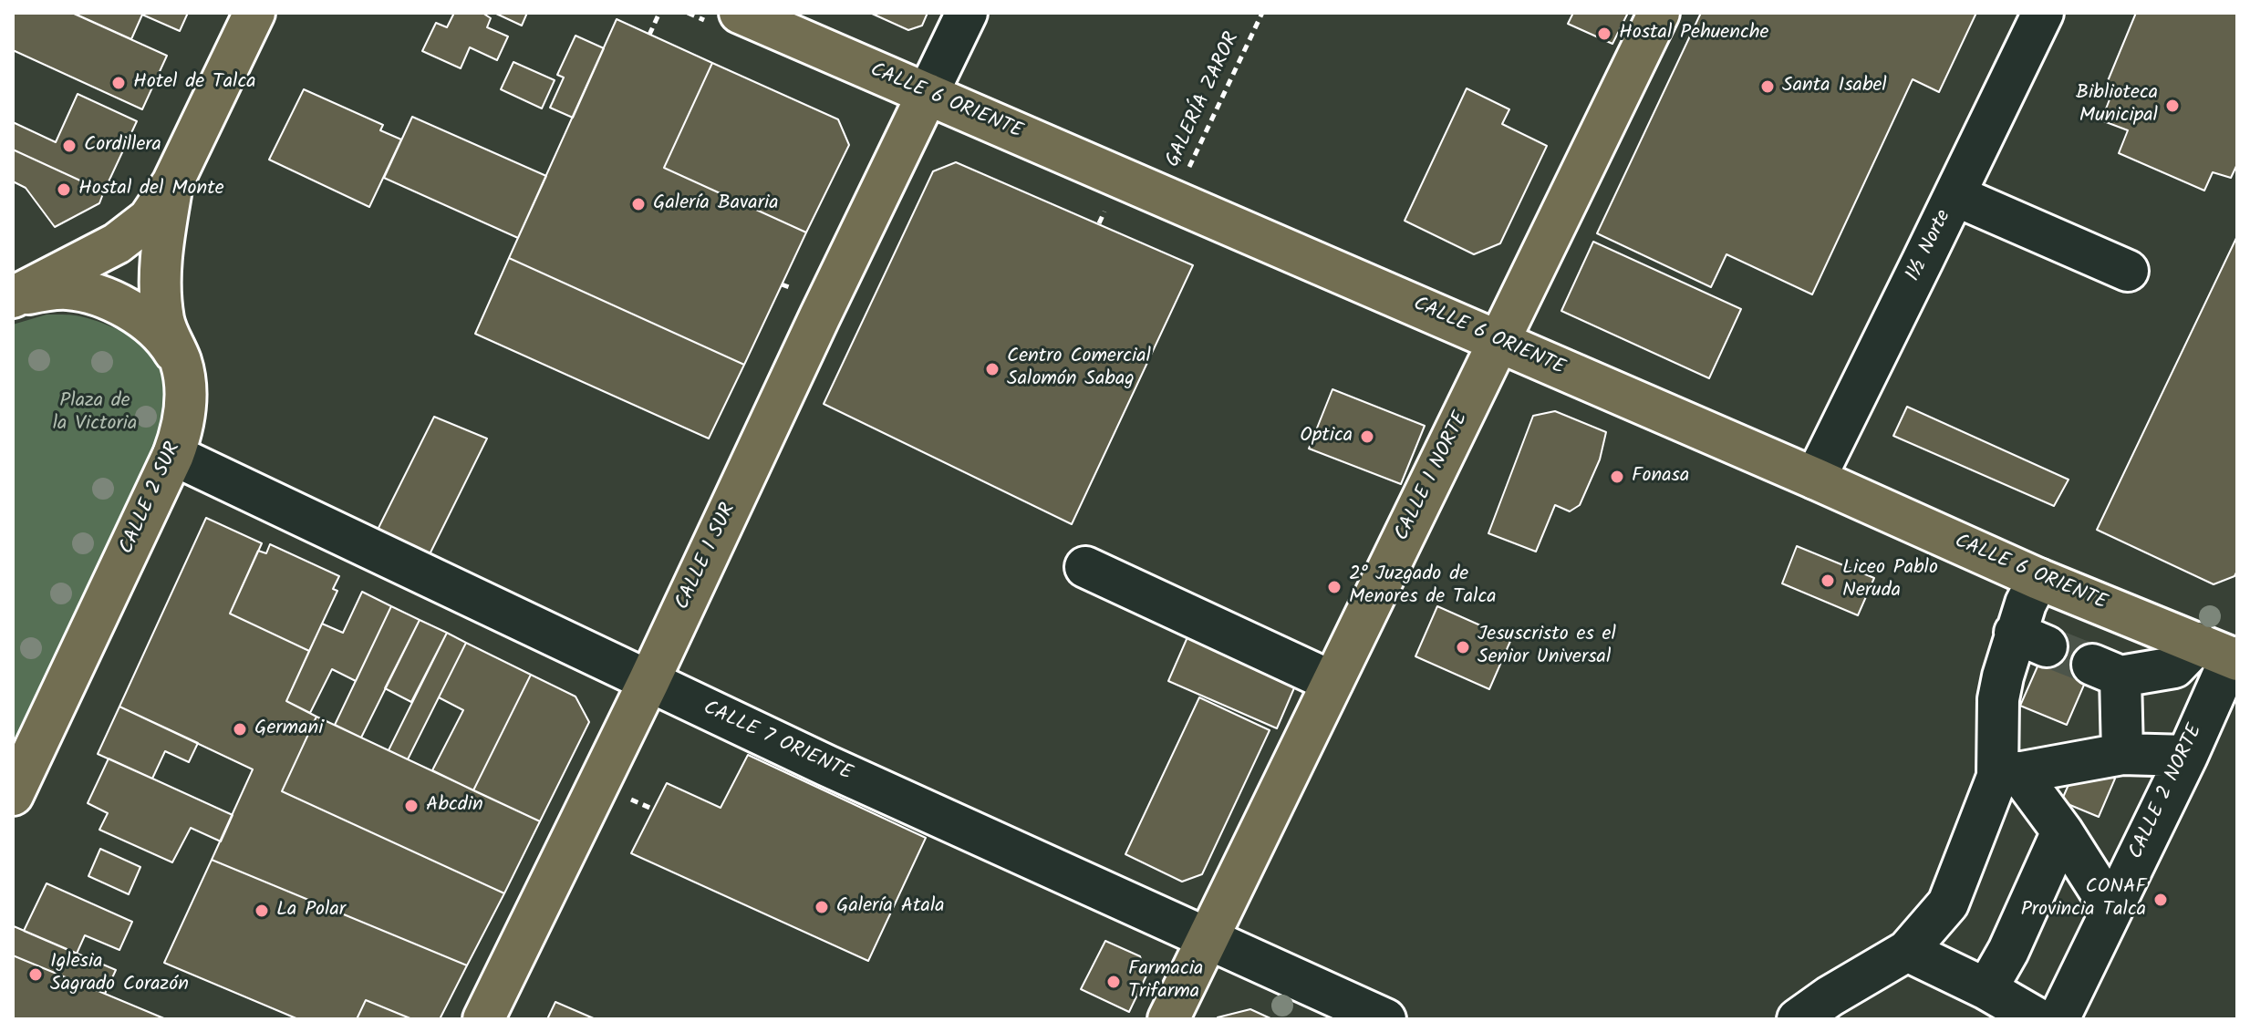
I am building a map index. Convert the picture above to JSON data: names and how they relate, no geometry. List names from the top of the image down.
{
  "streets": {
    "main road": [
      "CALLE 6 ORIENTE",
      "CALLE 1 NORTE",
      "CALLE 2 SUR",
      "CALLE 1 SUR"
    ],
    "street": ["1½ Norte", "CALLE 7 ORIENTE", "CALLE 2 NORTE"],
    "path": ["GALERÍA ZAROR"]
  },
  "crossings": [
    ["GALERÍA ZAROR", "CALLE 6 ORIENTE"],
    ["CALLE 6 ORIENTE", "1½ Norte"],
    ["CALLE 6 ORIENTE", "CALLE 1 NORTE"],
    ["CALLE 6 ORIENTE", "CALLE 1 SUR"],
    ["CALLE 6 ORIENTE", "CALLE 2 NORTE"],
    ["CALLE 1 NORTE", "CALLE 7 ORIENTE"],
    ["CALLE 2 SUR", "CALLE 7 ORIENTE"],
    ["CALLE 1 SUR", "CALLE 7 ORIENTE"]
  ],
  "parks": ["Plaza de la Victoria"],
  "places": [
    "Hostal Pehuenche",
    "Hotel de Talca",
    "Santa Isabel",
    "Biblioteca Municipal",
    "Cordillera",
    "Hostal del Monte",
    "Galería Bavaria",
    "Centro Comercial Salomón Sabag",
    "Optica",
    "Fonasa",
    "Liceo Pablo Neruda",
    "2° Juzgado de Menores de Talca",
    "Jesuscristo es el Senior Universal",
    "Germani",
    "Abcdin",
    "CONAF Provincia Talca",
    "Galería Atala",
    "La Polar",
    "Iglesia Sagrado Corazón",
    "Farmacia Trifarma"
  ]
}
